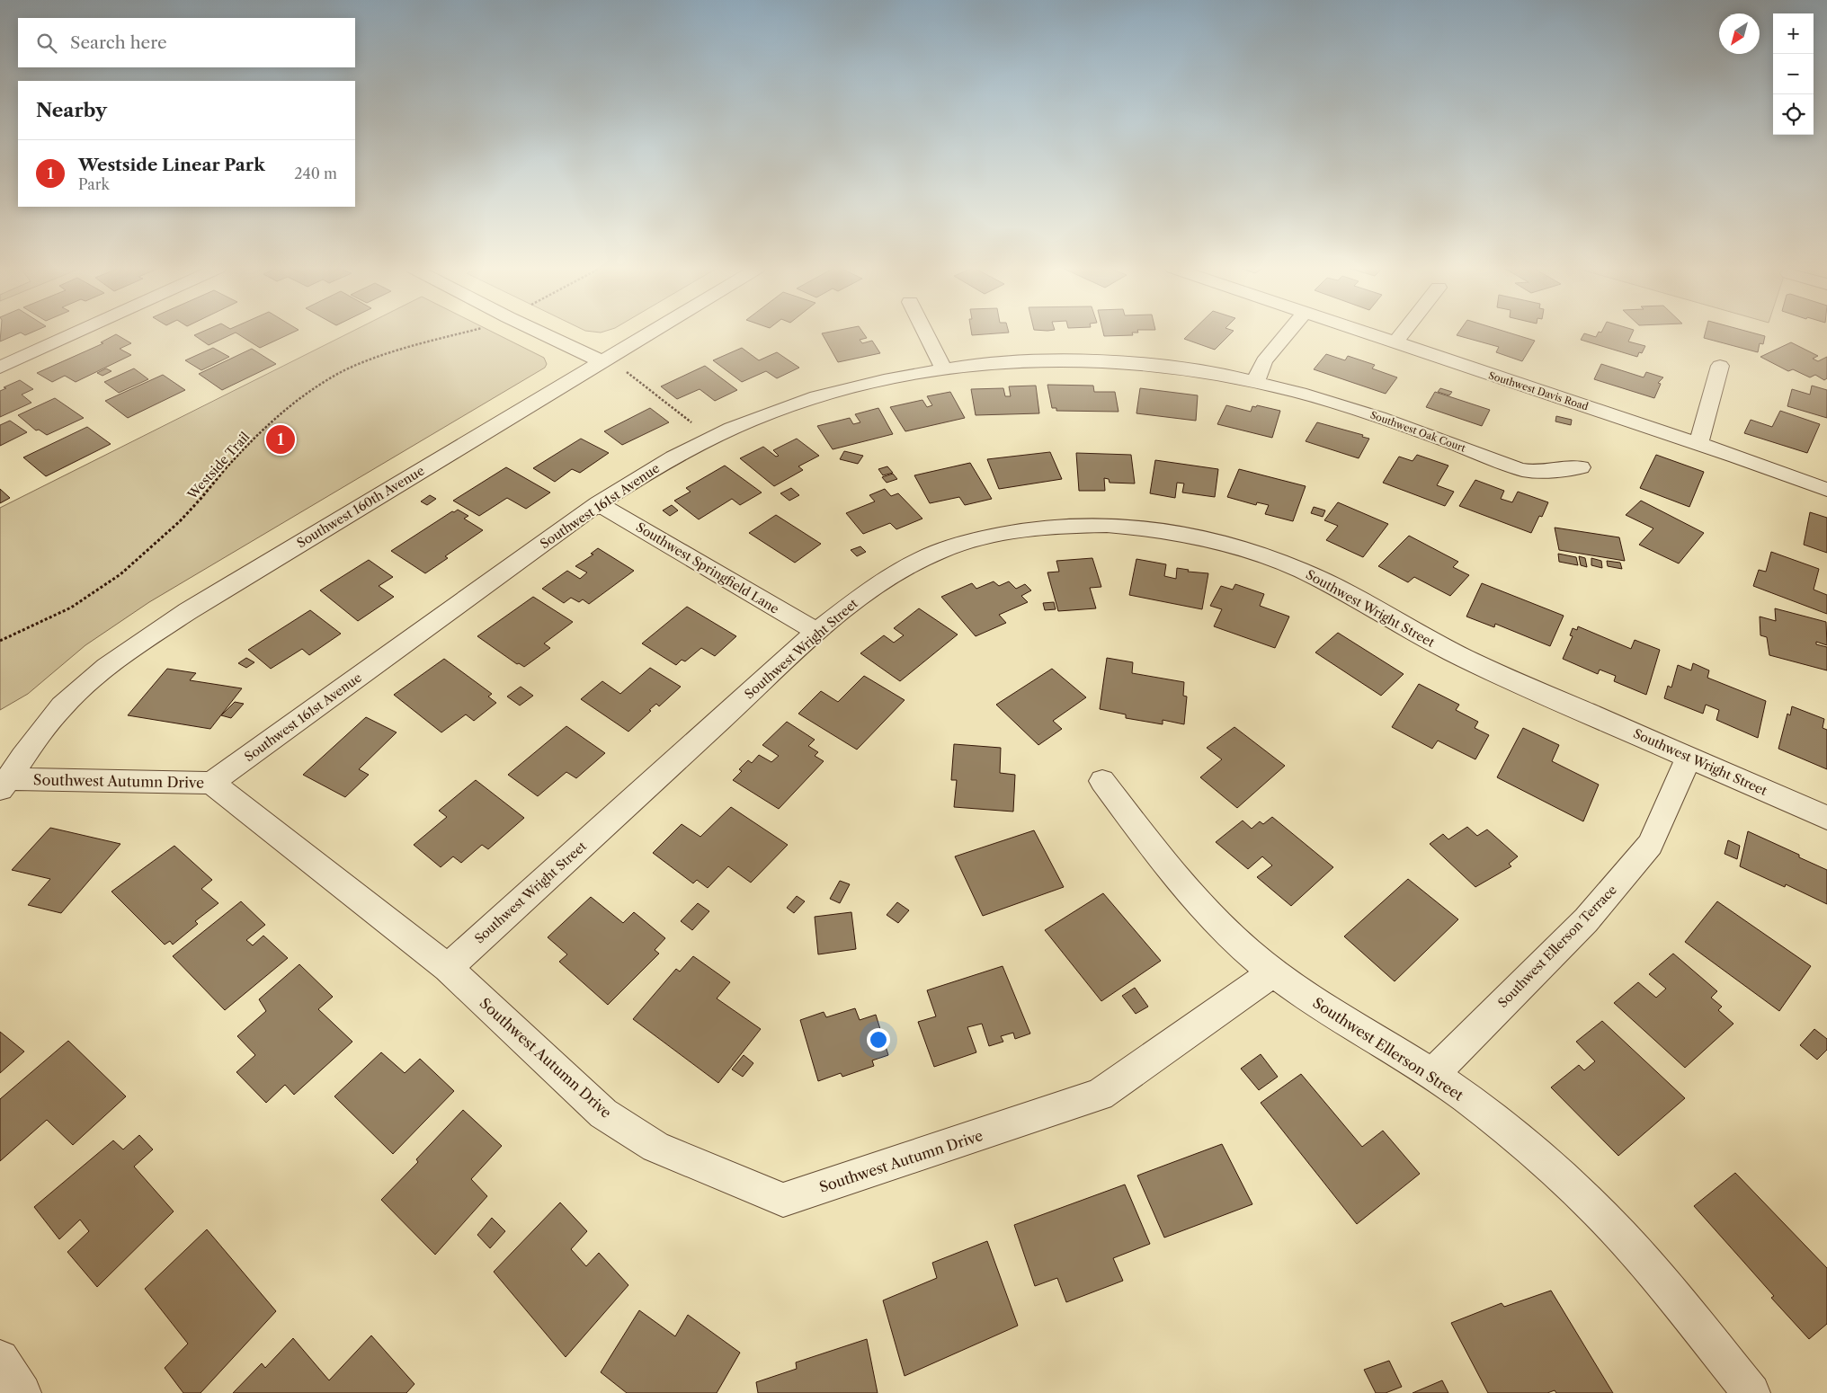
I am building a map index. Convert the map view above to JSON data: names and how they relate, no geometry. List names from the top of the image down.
{
  "streets": {
    "street": [
      "Southwest Davis Road",
      "Southwest Oak Court",
      "Southwest 161st Avenue",
      "Southwest 160th Avenue",
      "Southwest Springfield Lane",
      "Southwest Wright Street",
      "Southwest Autumn Drive",
      "Southwest Ellerson Terrace",
      "Southwest Ellerson Street"
    ],
    "path": ["Westside Trail"]
  },
  "crossings": [
    ["Southwest Oak Court", "Southwest 161st Avenue"],
    ["Southwest 161st Avenue", "Southwest Springfield Lane"],
    ["Southwest 161st Avenue", "Southwest Autumn Drive"],
    ["Southwest 160th Avenue", "Southwest Autumn Drive"],
    ["Southwest Springfield Lane", "Southwest Wright Street"],
    ["Southwest Wright Street", "Southwest Autumn Drive"],
    ["Southwest Wright Street", "Southwest Ellerson Terrace"],
    ["Southwest Autumn Drive", "Southwest Ellerson Street"],
    ["Southwest Ellerson Terrace", "Southwest Ellerson Street"]
  ],
  "north": "bottom left",
  "page": {
    "map_buttons": ["+", "−"],
    "search": "Search here",
    "heading": "Nearby",
    "list": [
      {
        "mark": "1",
        "name": "Westside Linear Park",
        "note": "Park",
        "value": "240 m"
      }
    ],
    "pins": "1"
  }
}
